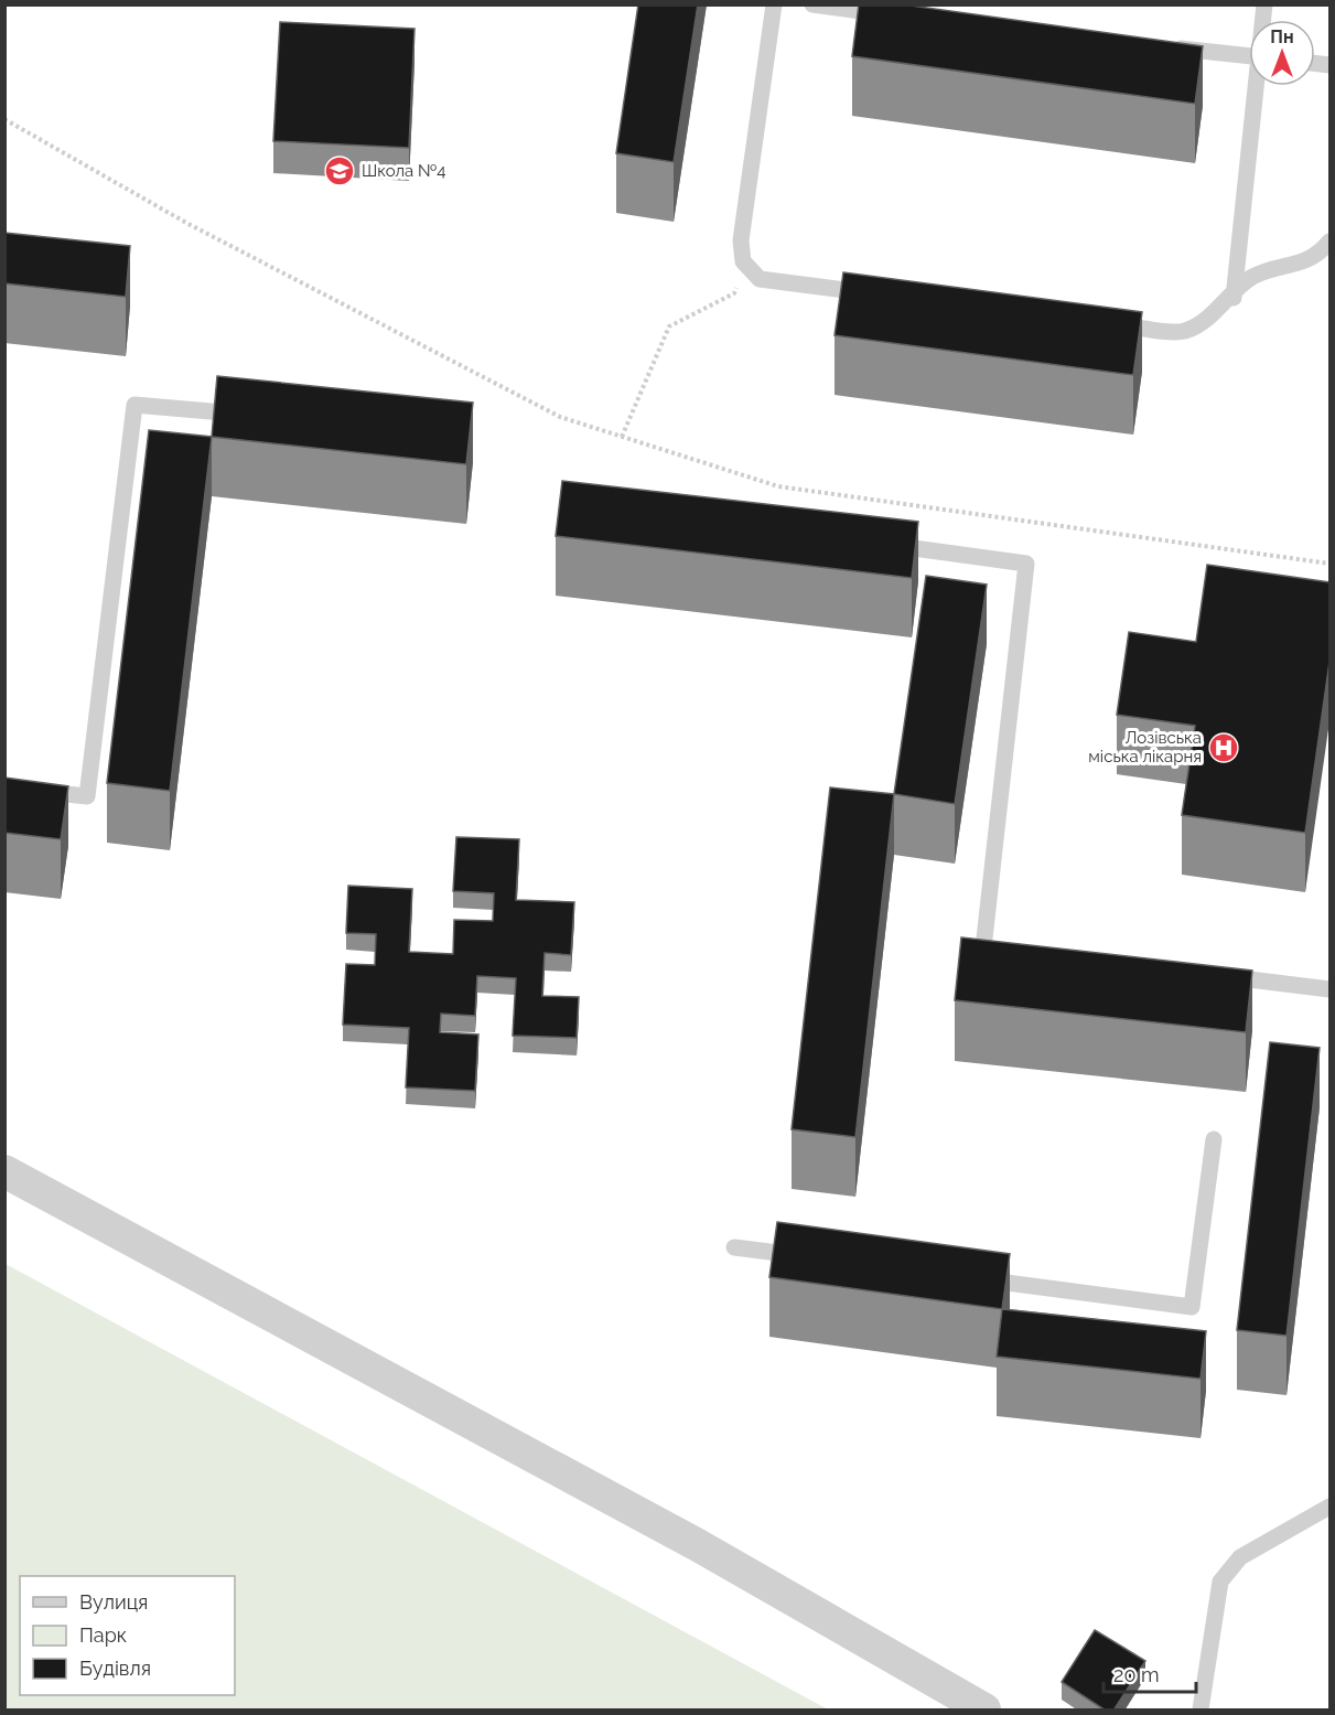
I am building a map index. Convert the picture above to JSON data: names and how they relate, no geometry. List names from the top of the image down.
{
  "places": {
    "school or university": ["Школа №4"],
    "hospital": ["Лозівська міська лікарня"]
  },
  "legend": ["Вулиця", "Парк", "Будівля"],
  "scale_bar": "20 m",
  "north": "top"
}
